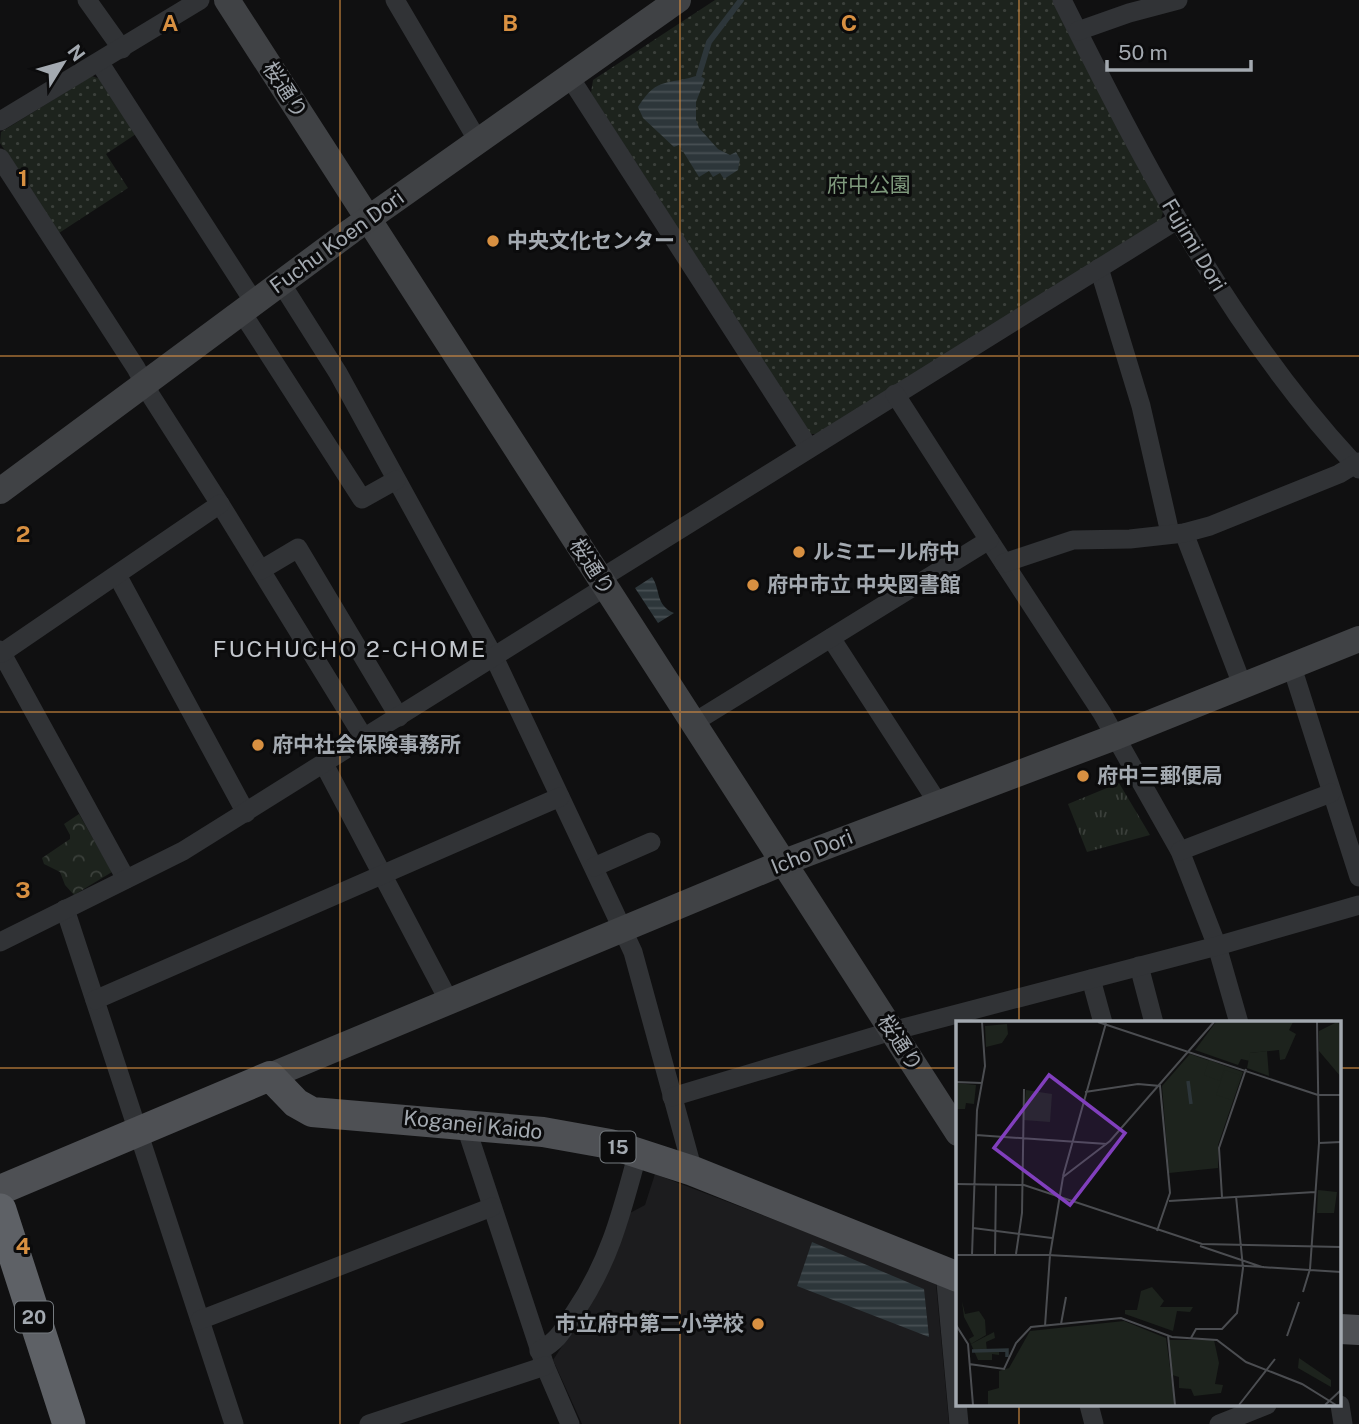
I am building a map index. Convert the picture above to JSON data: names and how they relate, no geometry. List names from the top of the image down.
{
  "streets": {
    "highway": ["20"],
    "main road": ["Koganei Kaido", "15"],
    "street": [
      "桜通り",
      "Fuchu Koen Dori",
      "Fujimi Dori",
      "Icho Dori"
    ]
  },
  "crossings": [
    ["桜通り", "Fuchu Koen Dori"],
    ["桜通り", "Icho Dori"],
    ["Icho Dori", "Koganei Kaido"]
  ],
  "districts": ["FUCHUCHO 2-CHOME"],
  "parks": ["府中公園"],
  "places": [
    "中央文化センター",
    "ルミエール府中",
    "府中市立 中央図書館",
    "府中社会保険事務所",
    "府中三郵便局",
    "市立府中第二小学校"
  ],
  "scale_bar": "50 m",
  "north": "top right",
  "grid": {
    "columns": ["A", "B", "C"],
    "rows": [
      "1",
      "2",
      "3",
      "4"
    ]
  }
}
